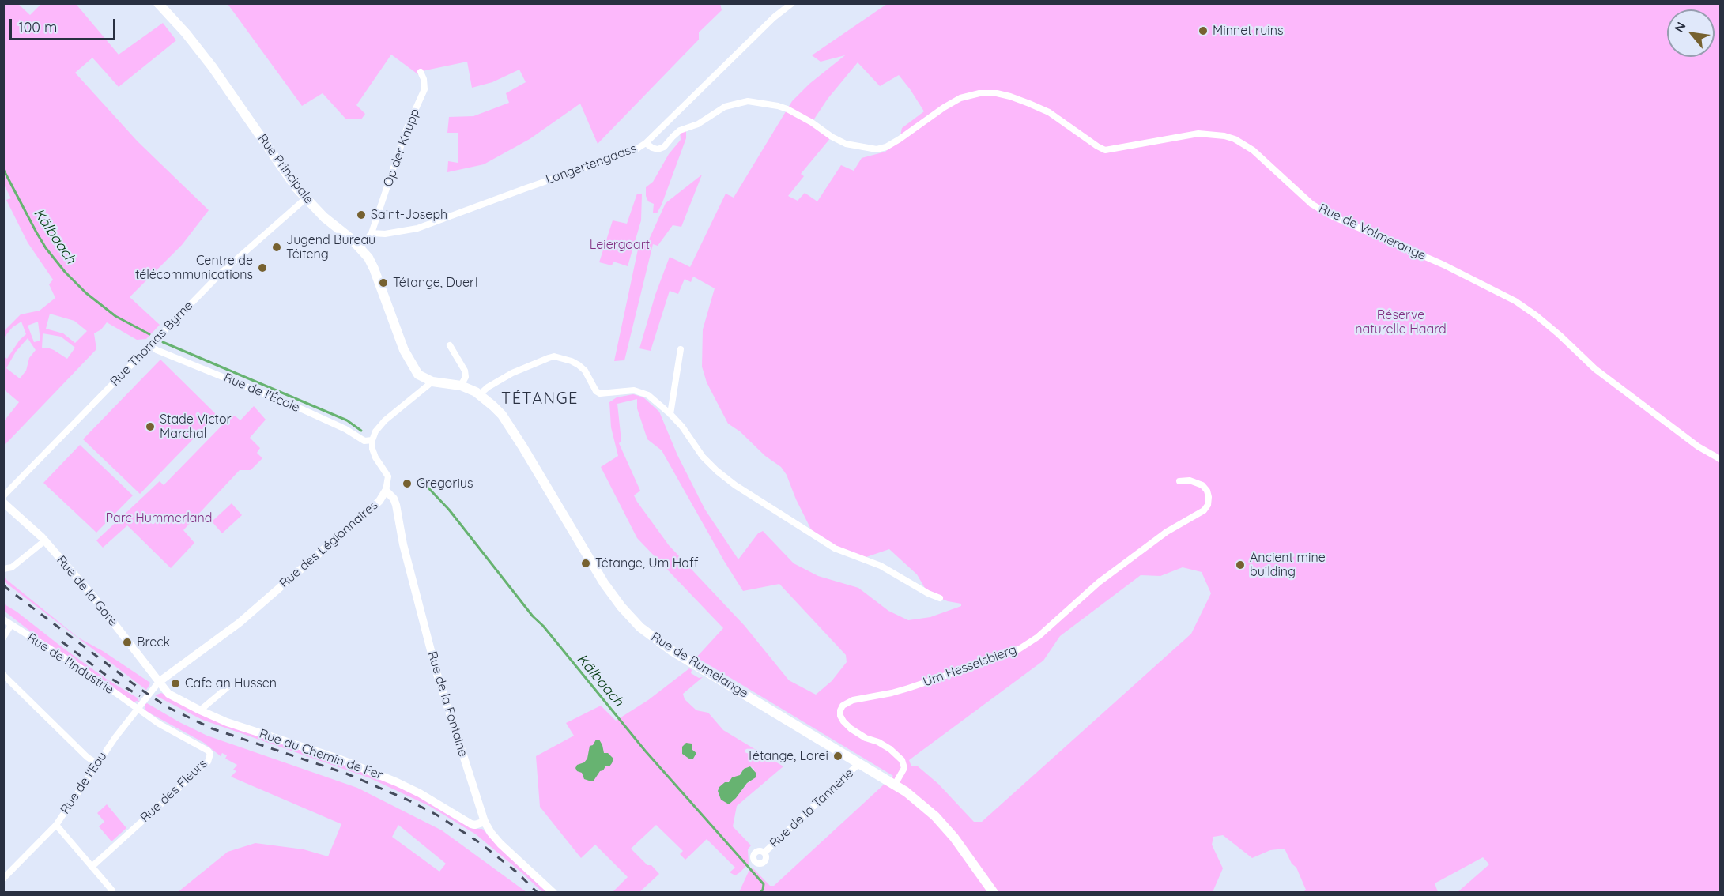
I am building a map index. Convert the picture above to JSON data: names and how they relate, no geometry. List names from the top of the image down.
{
  "streets": {
    "main road": [
      "Rue Principale",
      "Rue des Légionnaires",
      "Rue de la Gare",
      "Rue de Rumelange",
      "Rue de la Fontaine",
      "Rue du Chemin de Fer"
    ],
    "street": [
      "Op der Knupp",
      "Langertengaass",
      "Rue de Volmerange",
      "Rue Thomas Byrne",
      "Rue de l'École",
      "Rue de l'Industrie",
      "Um Hesselsbierg",
      "Rue de l'Eau",
      "Rue des Fleurs",
      "Rue de la Tannerie"
    ]
  },
  "crossings": [
    ["Op der Knupp", "Langertengaass"],
    ["Op der Knupp", "Rue Principale"],
    ["Langertengaass", "Rue de Volmerange"],
    ["Rue Principale", "Rue Thomas Byrne"],
    ["Rue Principale", "Rue de Rumelange"],
    ["Rue Thomas Byrne", "Rue de l'École"],
    ["Rue de l'École", "Rue des Légionnaires"],
    ["Rue des Légionnaires", "Rue de la Gare"],
    ["Rue des Légionnaires", "Rue de la Fontaine"],
    ["Rue des Légionnaires", "Rue du Chemin de Fer"],
    ["Rue des Légionnaires", "Rue de l'Eau"],
    ["Rue de la Gare", "Rue du Chemin de Fer"],
    ["Rue de la Gare", "Rue de l'Eau"],
    ["Rue de l'Industrie", "Rue de l'Eau"],
    ["Rue de l'Industrie", "Rue des Fleurs"],
    ["Rue de Rumelange", "Um Hesselsbierg"],
    ["Rue de Rumelange", "Rue de la Tannerie"],
    ["Rue de la Fontaine", "Rue du Chemin de Fer"],
    ["Rue du Chemin de Fer", "Rue de l'Eau"],
    ["Rue de l'Eau", "Rue des Fleurs"]
  ],
  "districts": ["TÉTANGE"],
  "water": ["Kälbaach"],
  "parks": ["Leiergoart", "Réserve naturelle Haard", "Parc Hummerland"],
  "places": [
    "Minnet ruins",
    "Saint-Joseph",
    "Jugend Bureau Téiteng",
    "Centre de télécommunications",
    "Tétange, Duerf",
    "Stade Victor Marchal",
    "Gregorius",
    "Tétange, Um Haff",
    "Ancient mine building",
    "Breck",
    "Cafe an Hussen",
    "Tétange, Lorei"
  ],
  "scale_bar": "100 m",
  "north": "top left"
}
